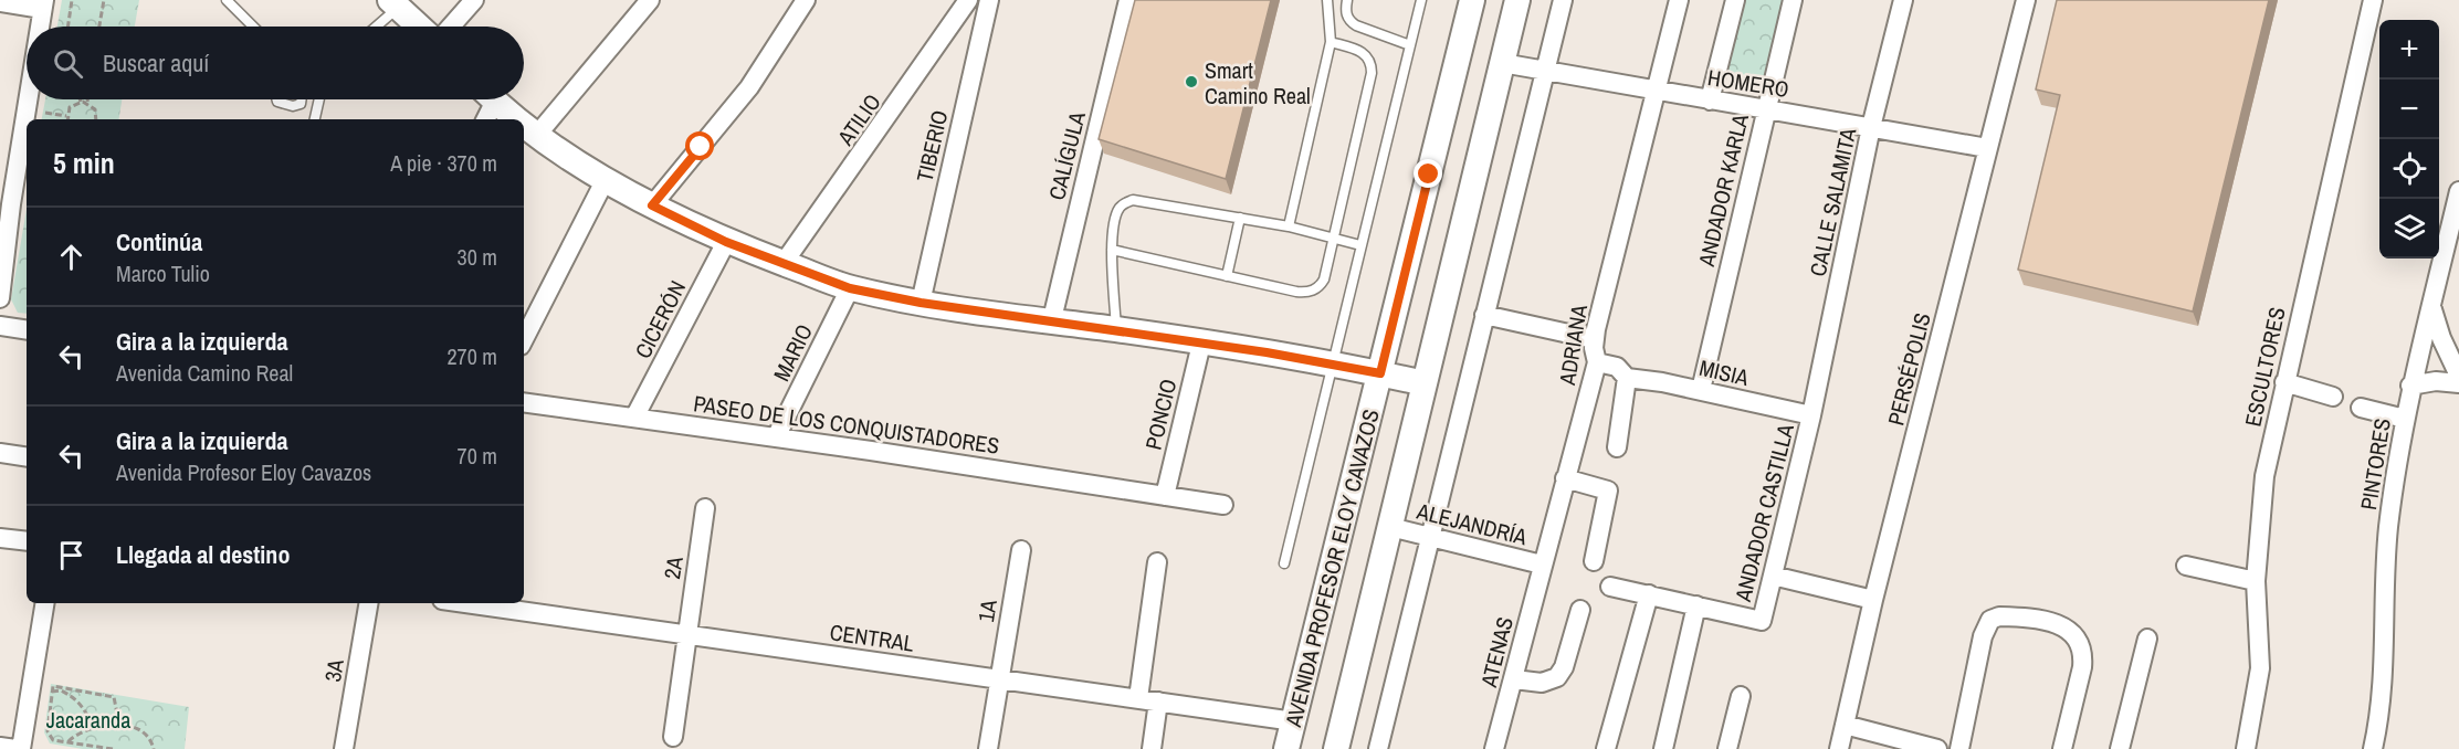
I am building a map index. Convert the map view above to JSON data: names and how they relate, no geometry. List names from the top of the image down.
{
  "streets": {
    "main road": ["AVENIDA PROFESOR ELOY CAVAZOS"],
    "street": [
      "HOMERO",
      "ATILIO",
      "TIBERIO",
      "CALÍGULA",
      "ANDADOR KARLA",
      "CALLE SALAMITA",
      "CICERÓN",
      "ADRIANA",
      "MARIO",
      "ESCULTORES",
      "PERSÉPOLIS",
      "MISIA",
      "PONCIO",
      "PASEO DE LOS CONQUISTADORES",
      "PINTORES",
      "ANDADOR CASTILLA",
      "ALEJANDRÍA",
      "2A",
      "1A",
      "CENTRAL",
      "ATENAS",
      "3A"
    ]
  },
  "crossings": [
    ["HOMERO", "ANDADOR KARLA"],
    ["HOMERO", "CALLE SALAMITA"],
    ["HOMERO", "ADRIANA"],
    ["HOMERO", "PERSÉPOLIS"],
    ["ANDADOR KARLA", "MISIA"],
    ["CALLE SALAMITA", "MISIA"],
    ["CALLE SALAMITA", "ANDADOR CASTILLA"],
    ["CICERÓN", "PASEO DE LOS CONQUISTADORES"],
    ["ADRIANA", "ALEJANDRÍA"],
    ["ADRIANA", "ATENAS"],
    ["MARIO", "PASEO DE LOS CONQUISTADORES"],
    ["MISIA", "ANDADOR CASTILLA"],
    ["PONCIO", "PASEO DE LOS CONQUISTADORES"],
    ["ALEJANDRÍA", "ATENAS"],
    ["2A", "CENTRAL"],
    ["AVENIDA PROFESOR ELOY CAVAZOS", "CENTRAL"],
    ["1A", "CENTRAL"]
  ],
  "parks": ["Jacaranda"],
  "places": ["Smart Camino Real"],
  "page": {
    "map_buttons": ["+", "−"],
    "search": "Buscar aquí",
    "heading": ["5 min", "A pie · 370 m"],
    "list": [
      ["Continúa", "Marco Tulio", "30 m"],
      ["Gira a la izquierda", "Avenida Camino Real", "270 m"],
      ["Gira a la izquierda", "Avenida Profesor Eloy Cavazos", "70 m"],
      "Llegada al destino"
    ]
  }
}
